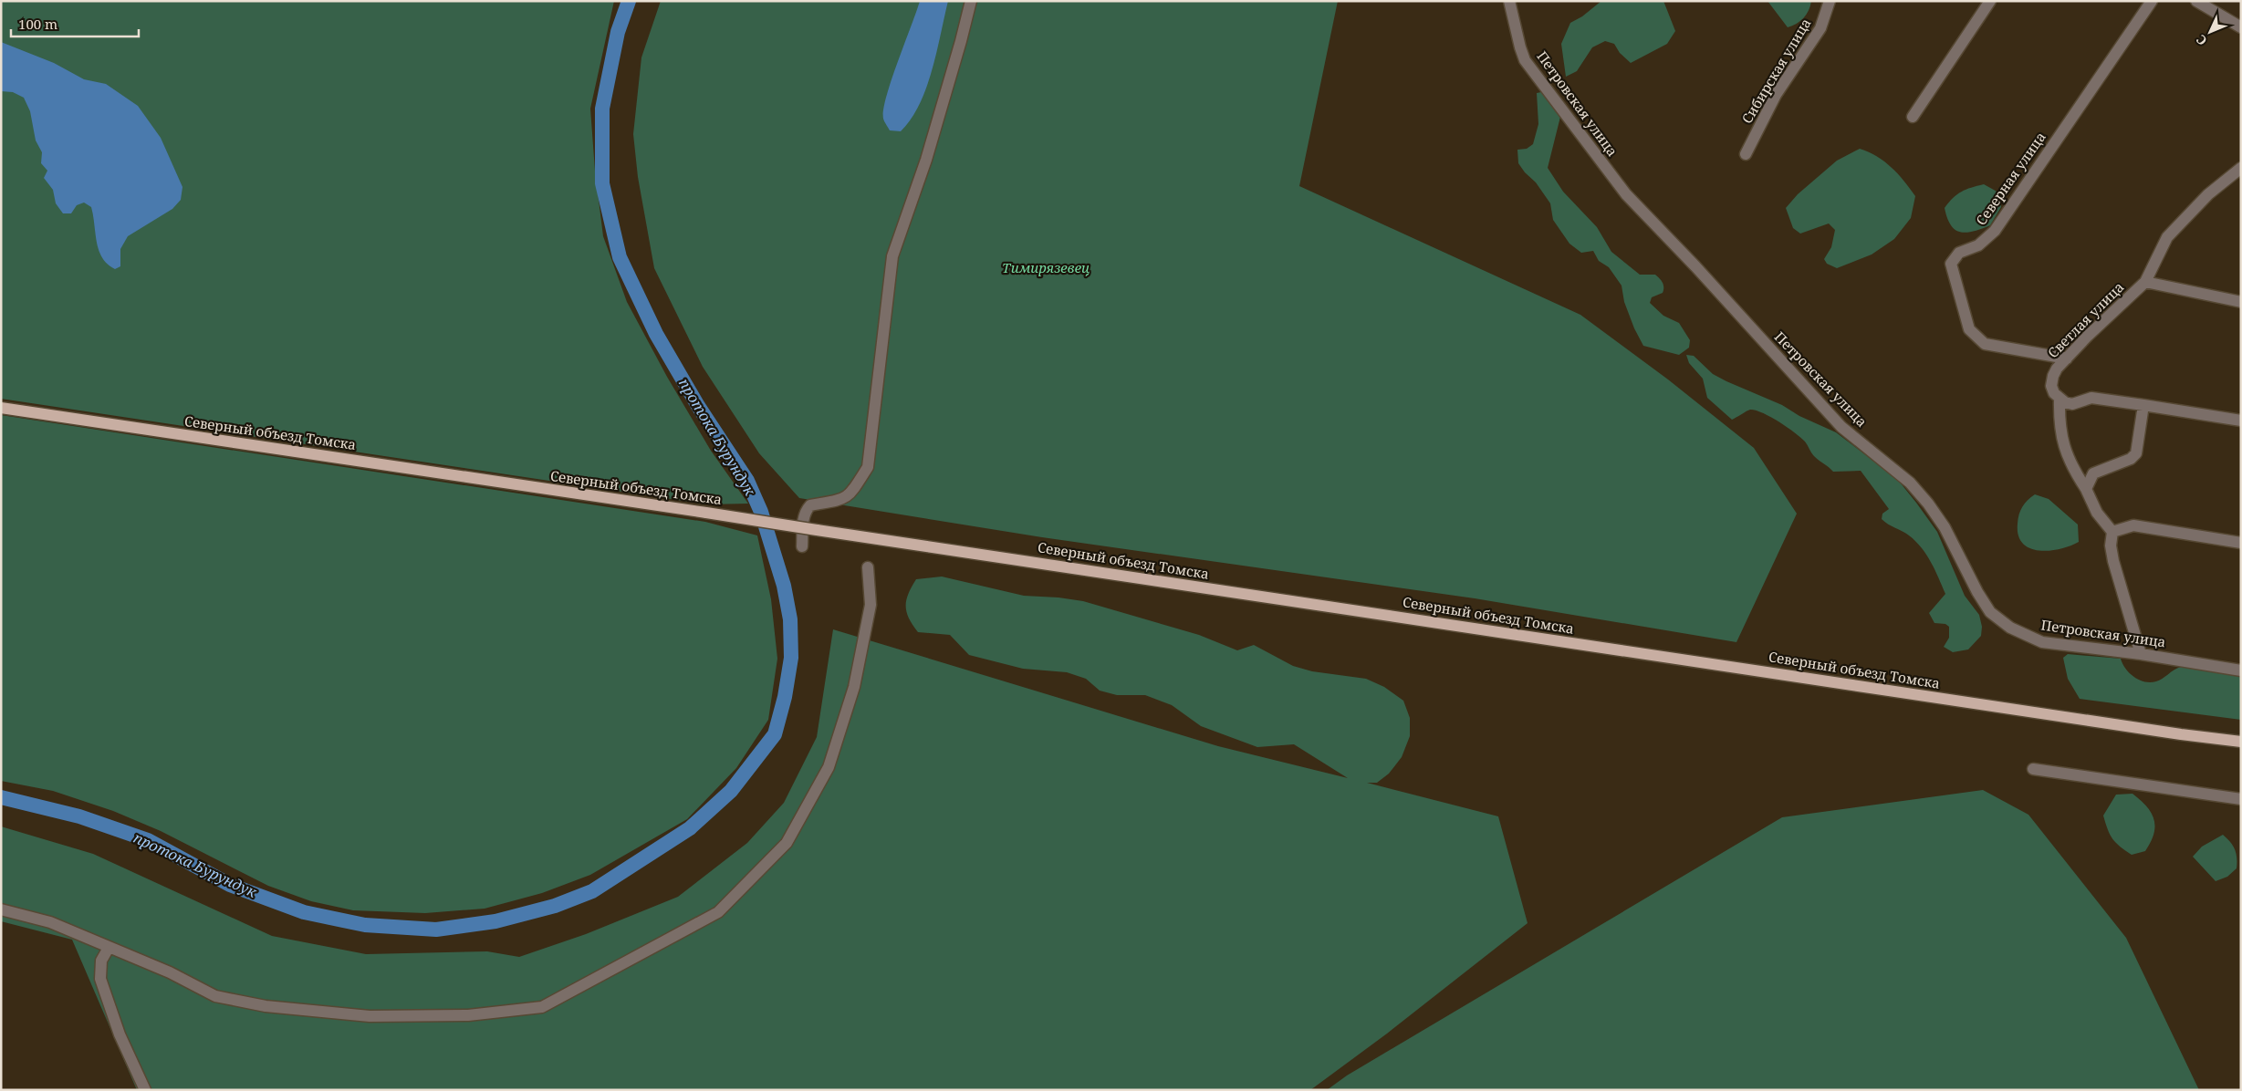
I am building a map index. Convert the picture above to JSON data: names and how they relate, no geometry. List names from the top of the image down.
{
  "streets": {
    "main road": ["Северный объезд Томска"],
    "street": [
      "Сибирская улица",
      "Петровская улица",
      "Северная улица",
      "Светлая улица"
    ]
  },
  "crossings": [
    ["Северная улица", "Светлая улица"]
  ],
  "water": ["протока Бурундук"],
  "parks": ["Тимирязевец"],
  "scale_bar": "100 m",
  "north": "bottom left"
}
